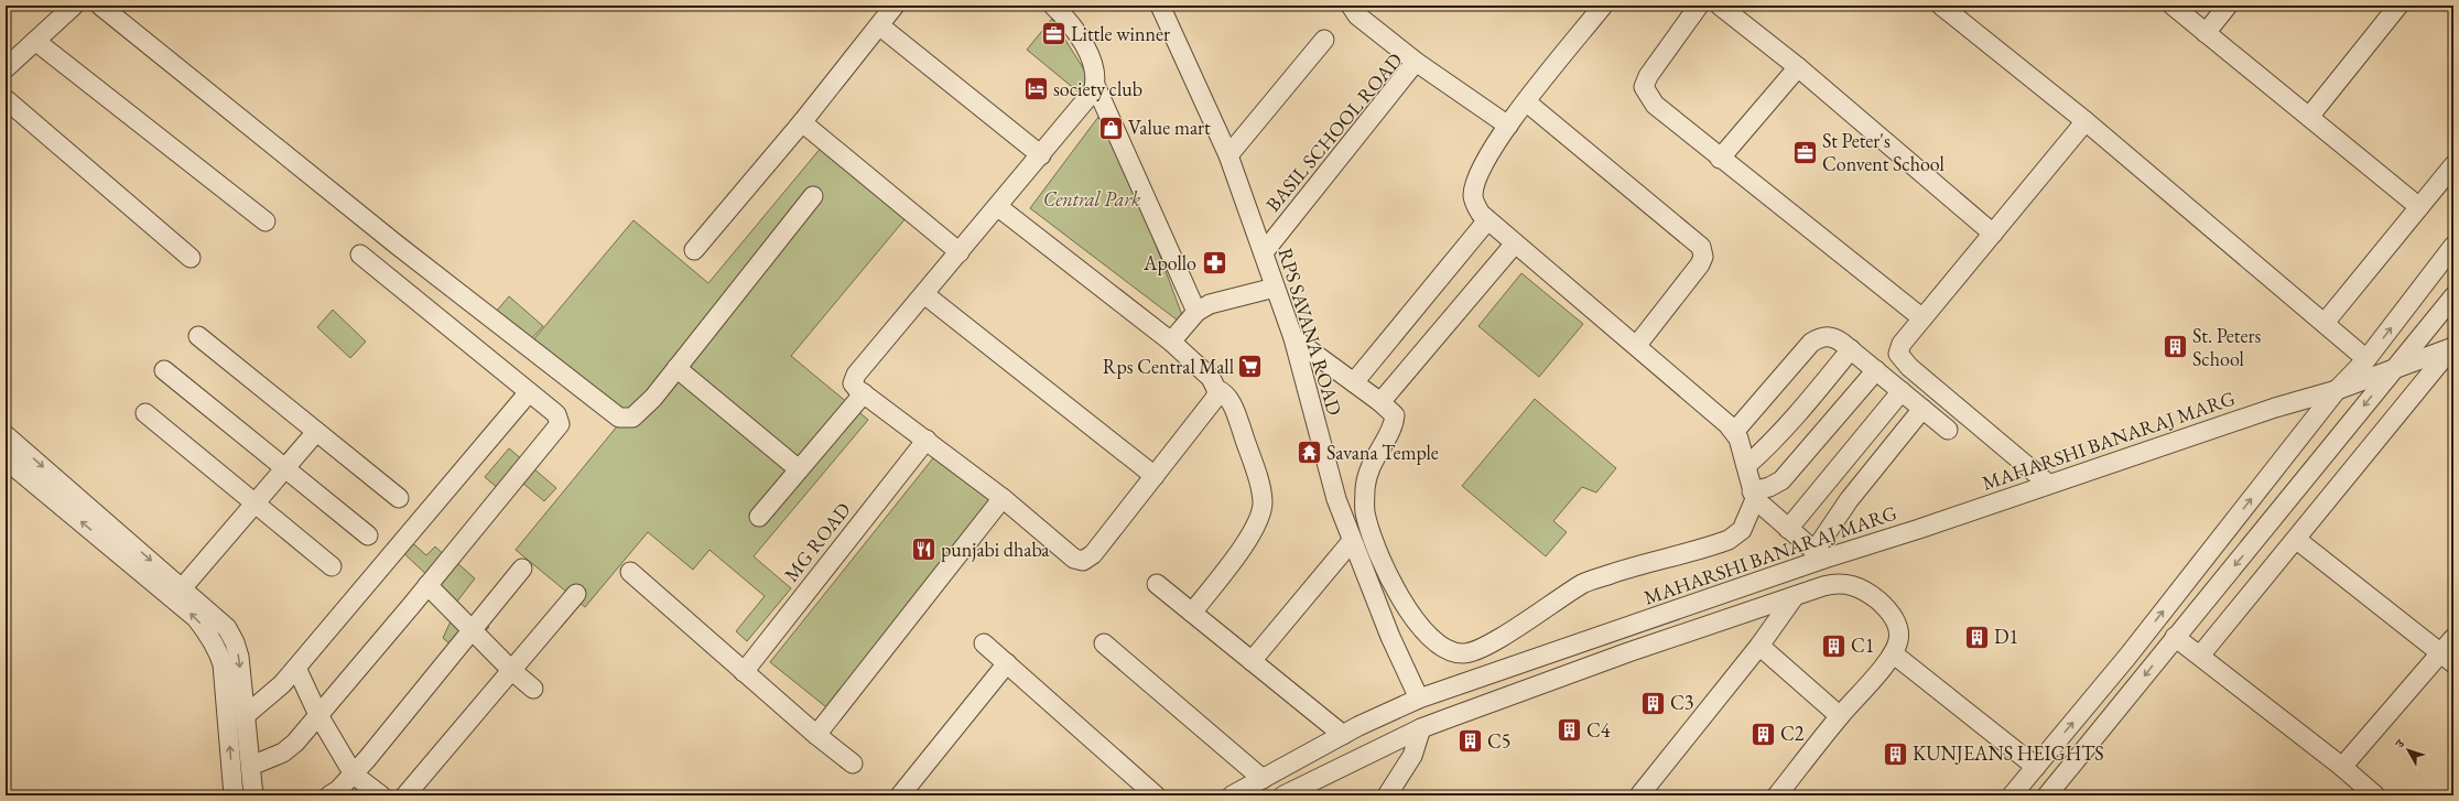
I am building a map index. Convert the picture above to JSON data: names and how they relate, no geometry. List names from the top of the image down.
{
  "streets": {
    "street": [
      "BASIL SCHOOL ROAD",
      "RPS SAVANA ROAD",
      "MAHARSHI BANARAJ MARG",
      "MG ROAD"
    ]
  },
  "crossings": [
    ["BASIL SCHOOL ROAD", "RPS SAVANA ROAD"],
    ["RPS SAVANA ROAD", "MAHARSHI BANARAJ MARG"]
  ],
  "parks": ["Central Park"],
  "places": {
    "office": ["Little winner", "St Peter's Convent School"],
    "hotel": ["society club"],
    "shop": ["Value mart"],
    "pharmacy": ["Apollo"],
    "building": [
      "St. Peters School",
      "D1",
      "C1",
      "C3",
      "C4",
      "C2",
      "C5",
      "KUNJEANS HEIGHTS"
    ],
    "supermarket": ["Rps Central Mall"],
    "temple": ["Savana Temple"],
    "restaurant": ["punjabi dhaba"]
  },
  "north": "top left"
}
